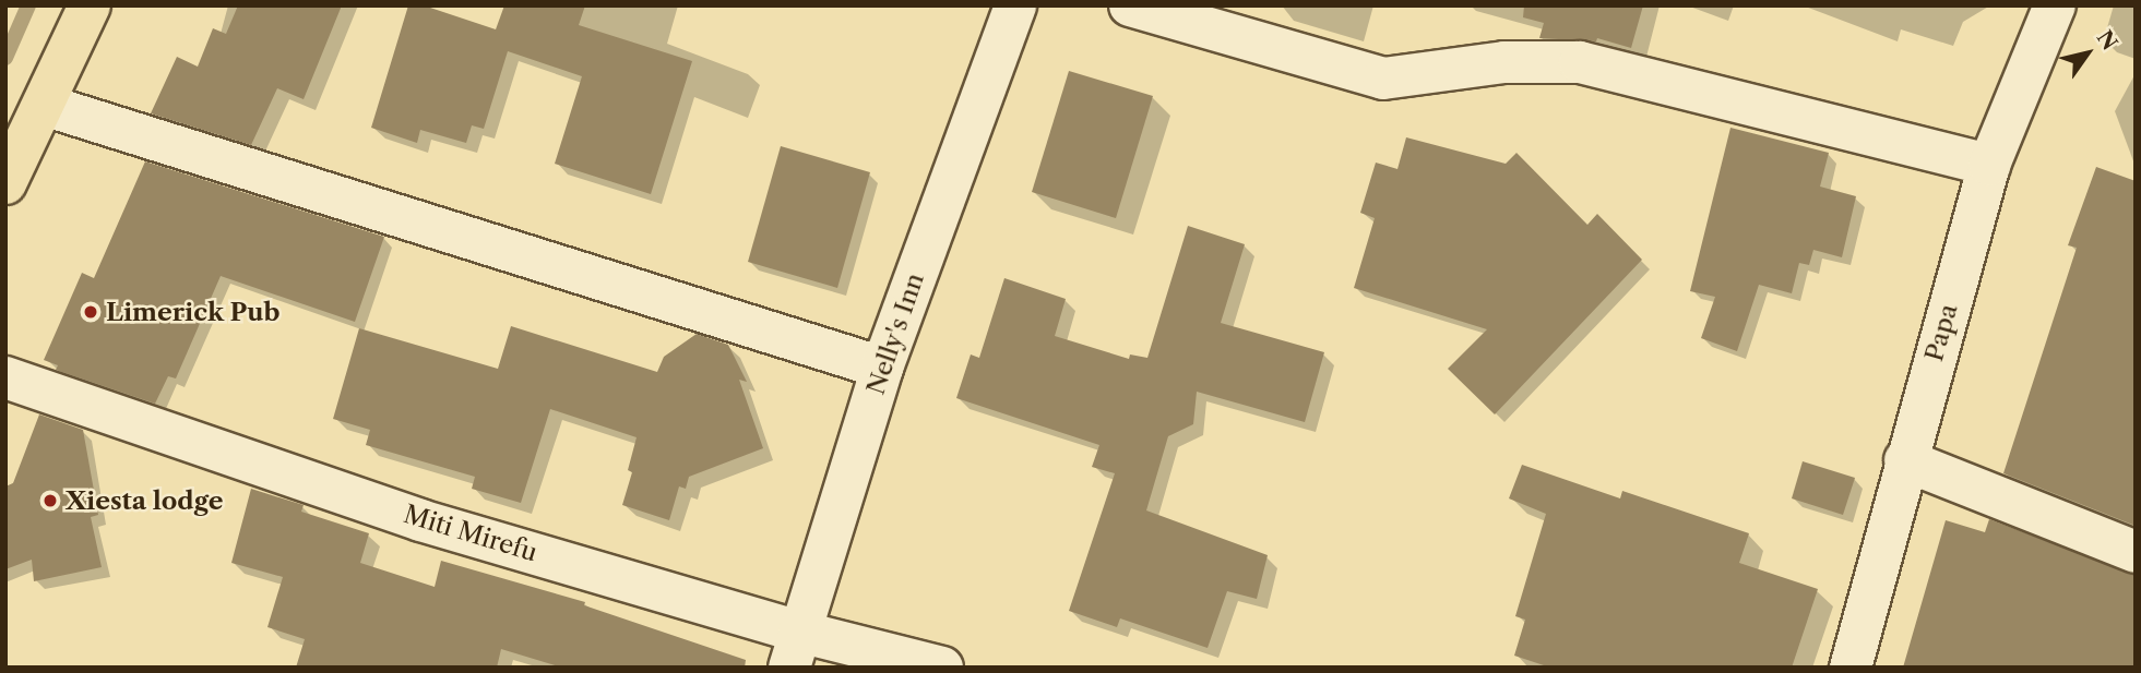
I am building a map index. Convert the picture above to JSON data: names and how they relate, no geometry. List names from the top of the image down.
{
  "streets": {
    "street": ["Papa", "Nelly's Inn", "Miti Mirefu"]
  },
  "crossings": [
    ["Nelly's Inn", "Miti Mirefu"]
  ],
  "places": ["Limerick Pub", "Xiesta lodge"],
  "north": "top right"
}
